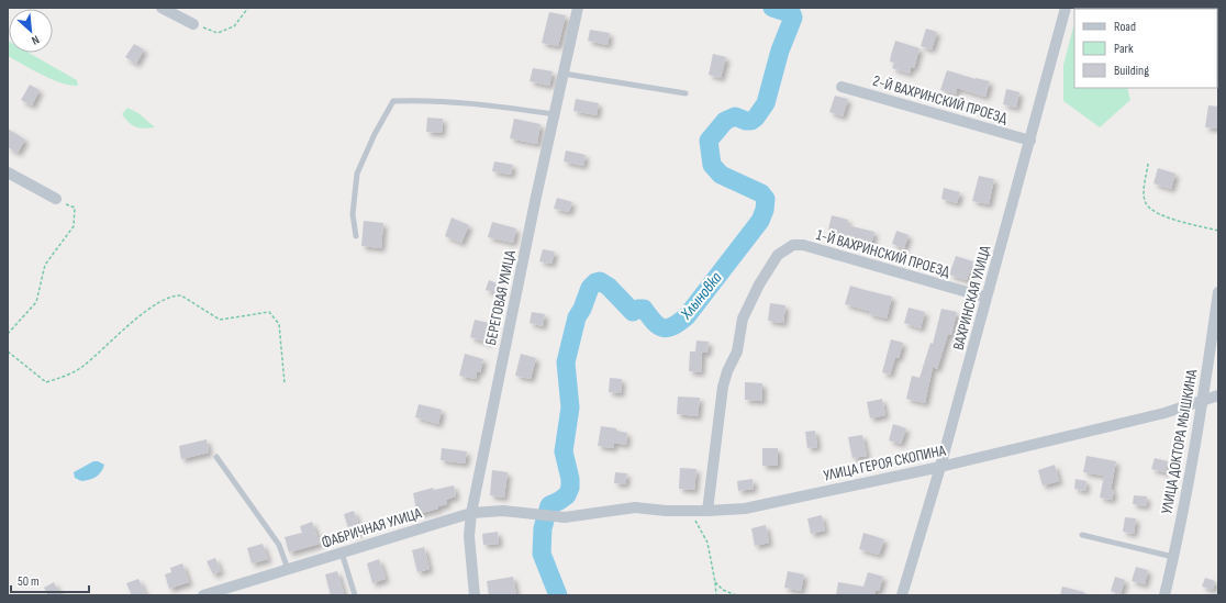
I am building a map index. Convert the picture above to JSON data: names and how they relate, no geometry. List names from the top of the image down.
{
  "streets": {
    "street": [
      "2-Й ВАХРИНСКИЙ ПРОЕЗД",
      "1-Й ВАХРИНСКИЙ ПРОЕЗД",
      "БЕРЕГОВАЯ УЛИЦА",
      "ВАХРИНСКАЯ УЛИЦА",
      "УЛИЦА ДОКТОРА МЫШКИНА",
      "УЛИЦА ГЕРОЯ СКОПИНА",
      "ФАБРИЧНАЯ УЛИЦА"
    ]
  },
  "crossings": [
    ["2-Й ВАХРИНСКИЙ ПРОЕЗД", "ВАХРИНСКАЯ УЛИЦА"],
    ["1-Й ВАХРИНСКИЙ ПРОЕЗД", "ВАХРИНСКАЯ УЛИЦА"],
    ["1-Й ВАХРИНСКИЙ ПРОЕЗД", "УЛИЦА ГЕРОЯ СКОПИНА"],
    ["БЕРЕГОВАЯ УЛИЦА", "ФАБРИЧНАЯ УЛИЦА"],
    ["ВАХРИНСКАЯ УЛИЦА", "УЛИЦА ГЕРОЯ СКОПИНА"],
    ["УЛИЦА ДОКТОРА МЫШКИНА", "УЛИЦА ГЕРОЯ СКОПИНА"],
    ["УЛИЦА ГЕРОЯ СКОПИНА", "ФАБРИЧНАЯ УЛИЦА"]
  ],
  "water": ["Хлыновка"],
  "legend": ["Road", "Park", "Building"],
  "scale_bar": "50 m",
  "north": "bottom right"
}
